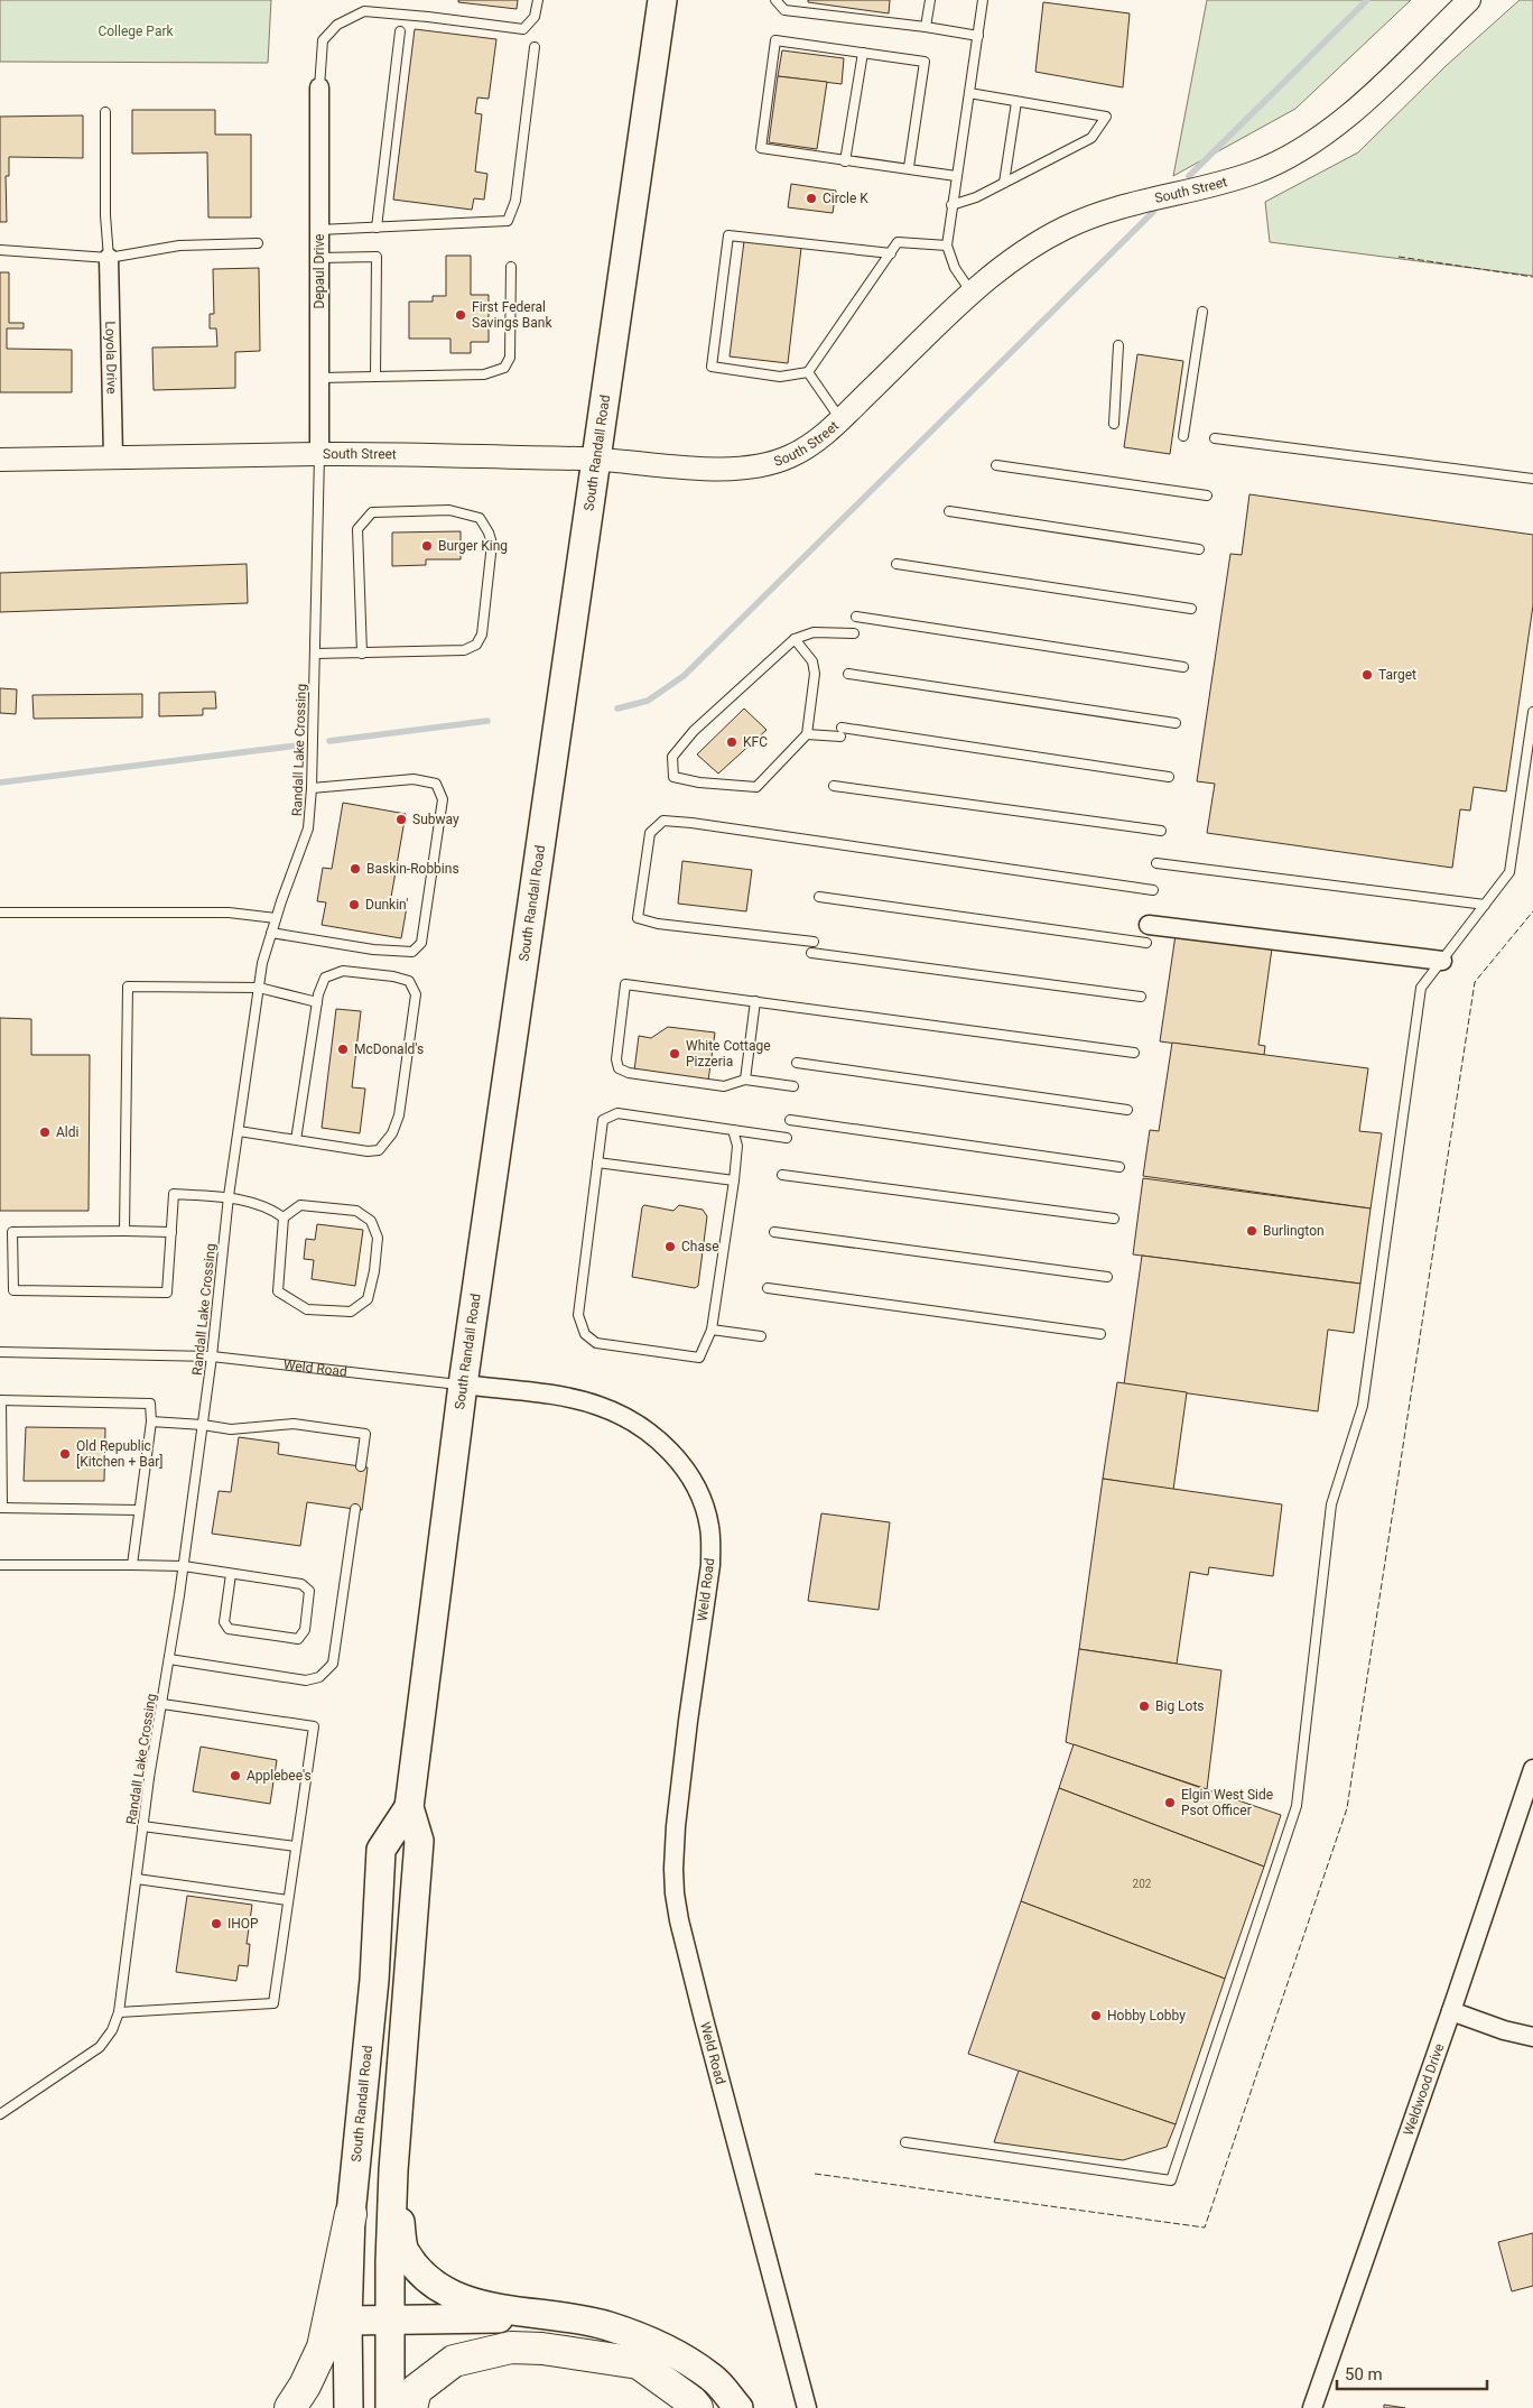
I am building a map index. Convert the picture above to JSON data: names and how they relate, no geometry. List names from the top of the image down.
{
  "streets": {
    "main road": ["South Randall Road"],
    "street": [
      "South Street",
      "Depaul Drive",
      "Loyola Drive",
      "Weld Road",
      "Weldwood Drive"
    ],
    "lane": ["Randall Lake Crossing"]
  },
  "crossings": [
    ["South Street", "Depaul Drive"],
    ["South Street", "Loyola Drive"],
    ["South Street", "South Randall Road"],
    ["South Street", "Randall Lake Crossing"],
    ["Depaul Drive", "Randall Lake Crossing"],
    ["South Randall Road", "Weld Road"],
    ["Randall Lake Crossing", "Weld Road"]
  ],
  "parks": ["College Park"],
  "places": [
    "Circle K",
    "First Federal Savings Bank",
    "Burger King",
    "Target",
    "KFC",
    "Subway",
    "Baskin-Robbins",
    "Dunkin'",
    "McDonald's",
    "White Cottage Pizzeria",
    "Aldi",
    "Burlington",
    "Chase",
    "Old Republic [Kitchen + Bar]",
    "Big Lots",
    "Applebee's",
    "Elgin West Side Psot Officer",
    "IHOP",
    "Hobby Lobby"
  ],
  "house_numbers": ["202"],
  "scale_bar": "50 m"
}
